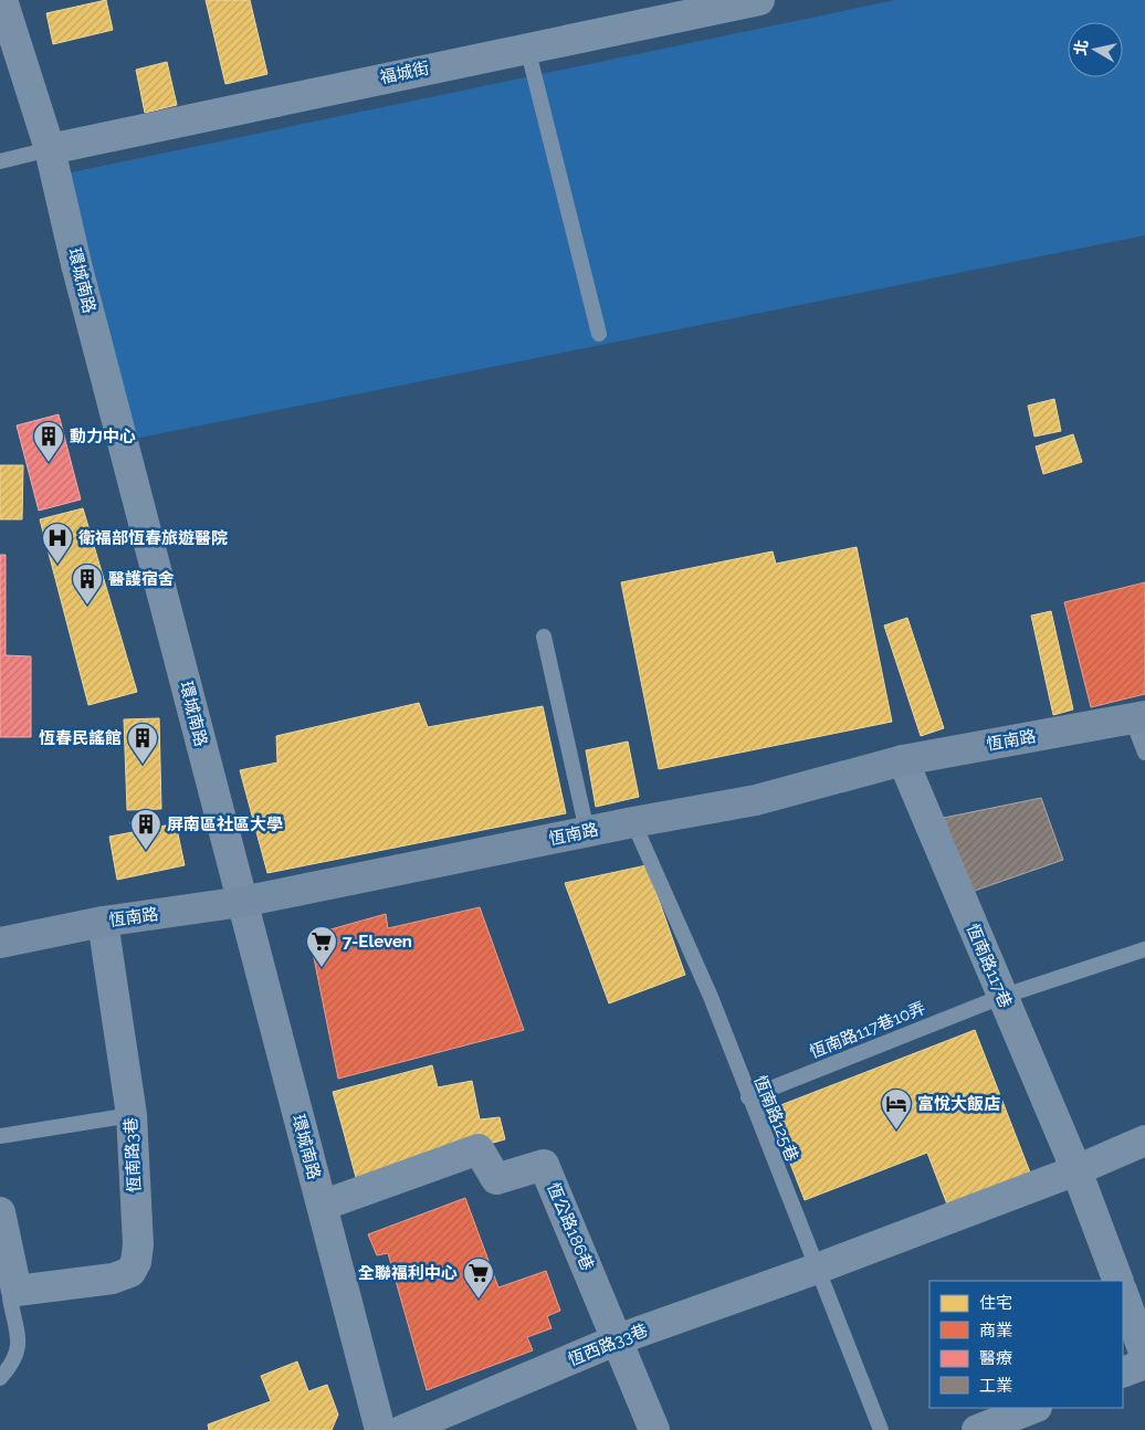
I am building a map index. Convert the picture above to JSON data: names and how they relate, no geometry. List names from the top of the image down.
{
  "streets": {
    "street": [
      "福城街",
      "環城南路",
      "恆南路",
      "恆南路117巷",
      "恆南路3巷",
      "恆公路186巷",
      "恆西路33巷"
    ],
    "lane": ["恆南路117巷10弄", "恆南路125巷"]
  },
  "crossings": [
    ["福城街", "環城南路"],
    ["環城南路", "恆南路"],
    ["環城南路", "恆公路186巷"],
    ["恆南路", "恆南路117巷"],
    ["恆南路", "恆南路125巷"],
    ["恆南路", "恆南路3巷"],
    ["恆南路117巷", "恆南路117巷10弄"],
    ["恆南路117巷10弄", "恆南路125巷"],
    ["恆南路125巷", "恆西路33巷"],
    ["恆公路186巷", "恆西路33巷"]
  ],
  "places": {
    "building": [
      "動力中心",
      "醫護宿舍",
      "恆春民謠館",
      "屏南區社區大學"
    ],
    "hospital": ["衛福部恆春旅遊醫院"],
    "supermarket": ["7-Eleven", "全聯福利中心"],
    "hotel": ["富悅大飯店"]
  },
  "legend": [
    "住宅",
    "商業",
    "醫療",
    "工業"
  ],
  "north": "left"
}
